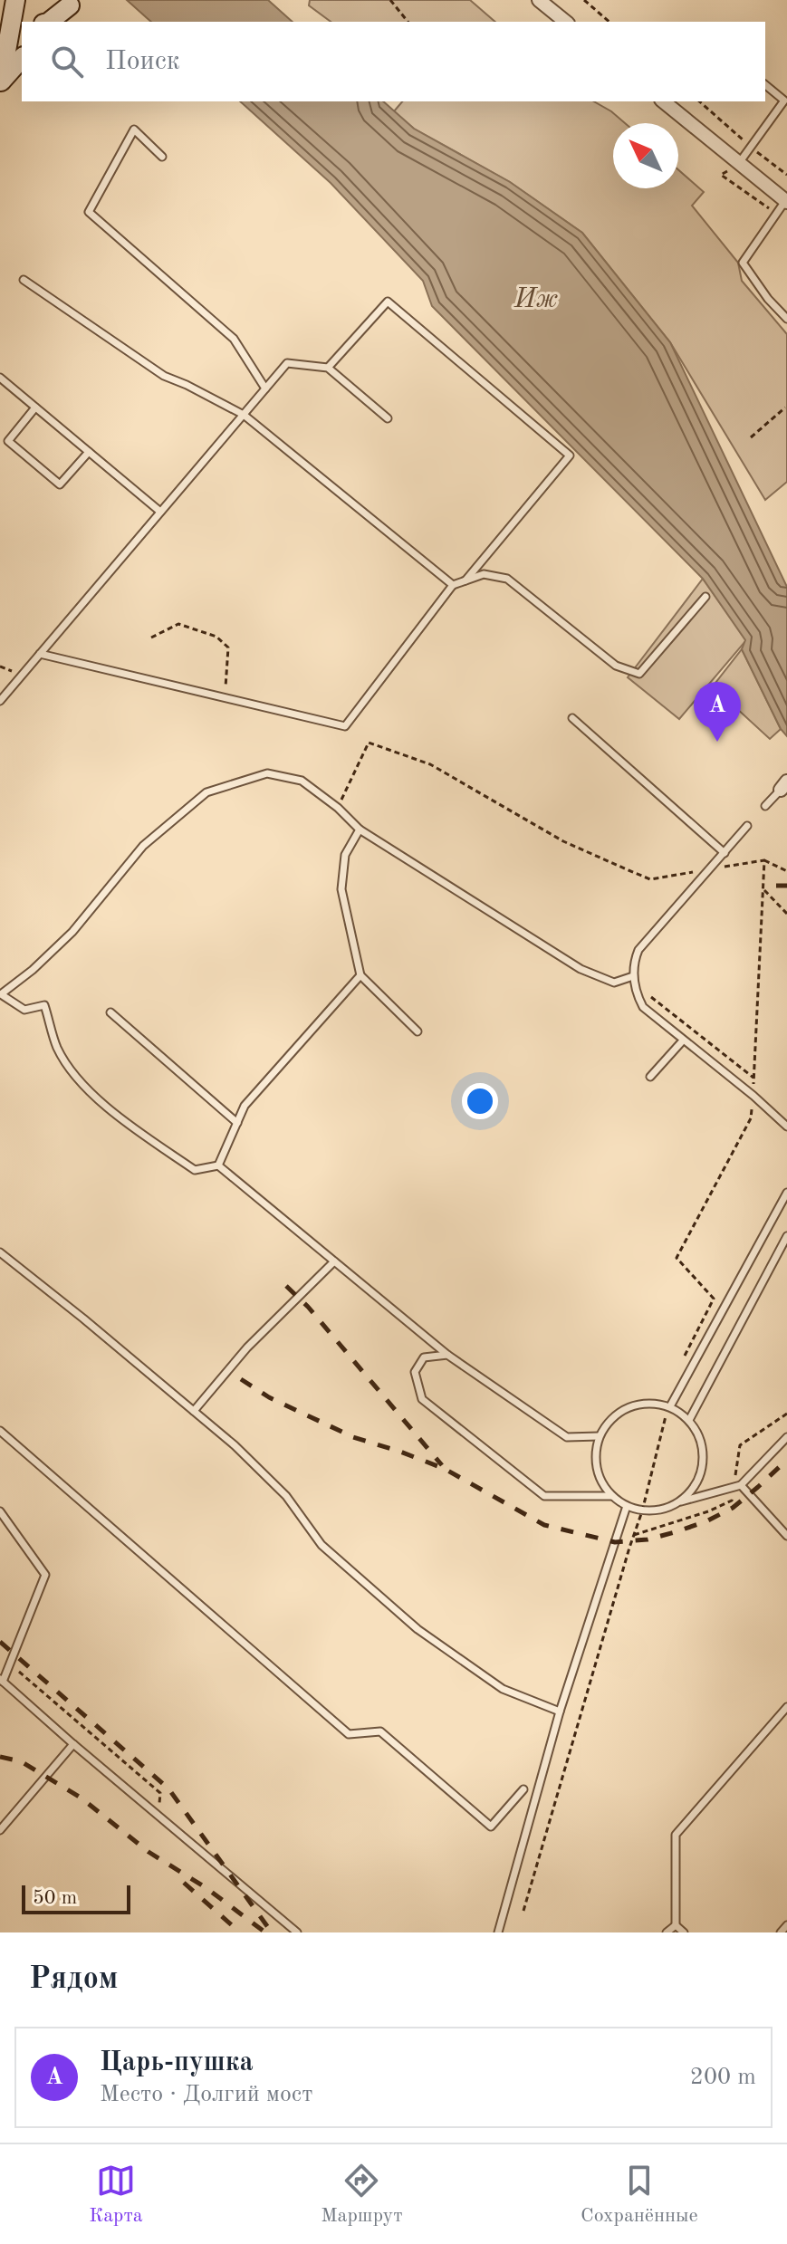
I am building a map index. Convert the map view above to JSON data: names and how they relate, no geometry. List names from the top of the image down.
{
  "water": ["Иж"],
  "scale_bar": "50 m",
  "north": "top left",
  "page": {
    "search": "Поиск",
    "pins": "A",
    "scale": "50 m",
    "heading": "Рядом",
    "list": [
      {
        "mark": "A",
        "name": "Царь-пушка",
        "note": "Место · Долгий мост",
        "value": "200 m"
      }
    ],
    "nav": ["Карта", "Маршрут", "Сохранённые"]
  }
}
